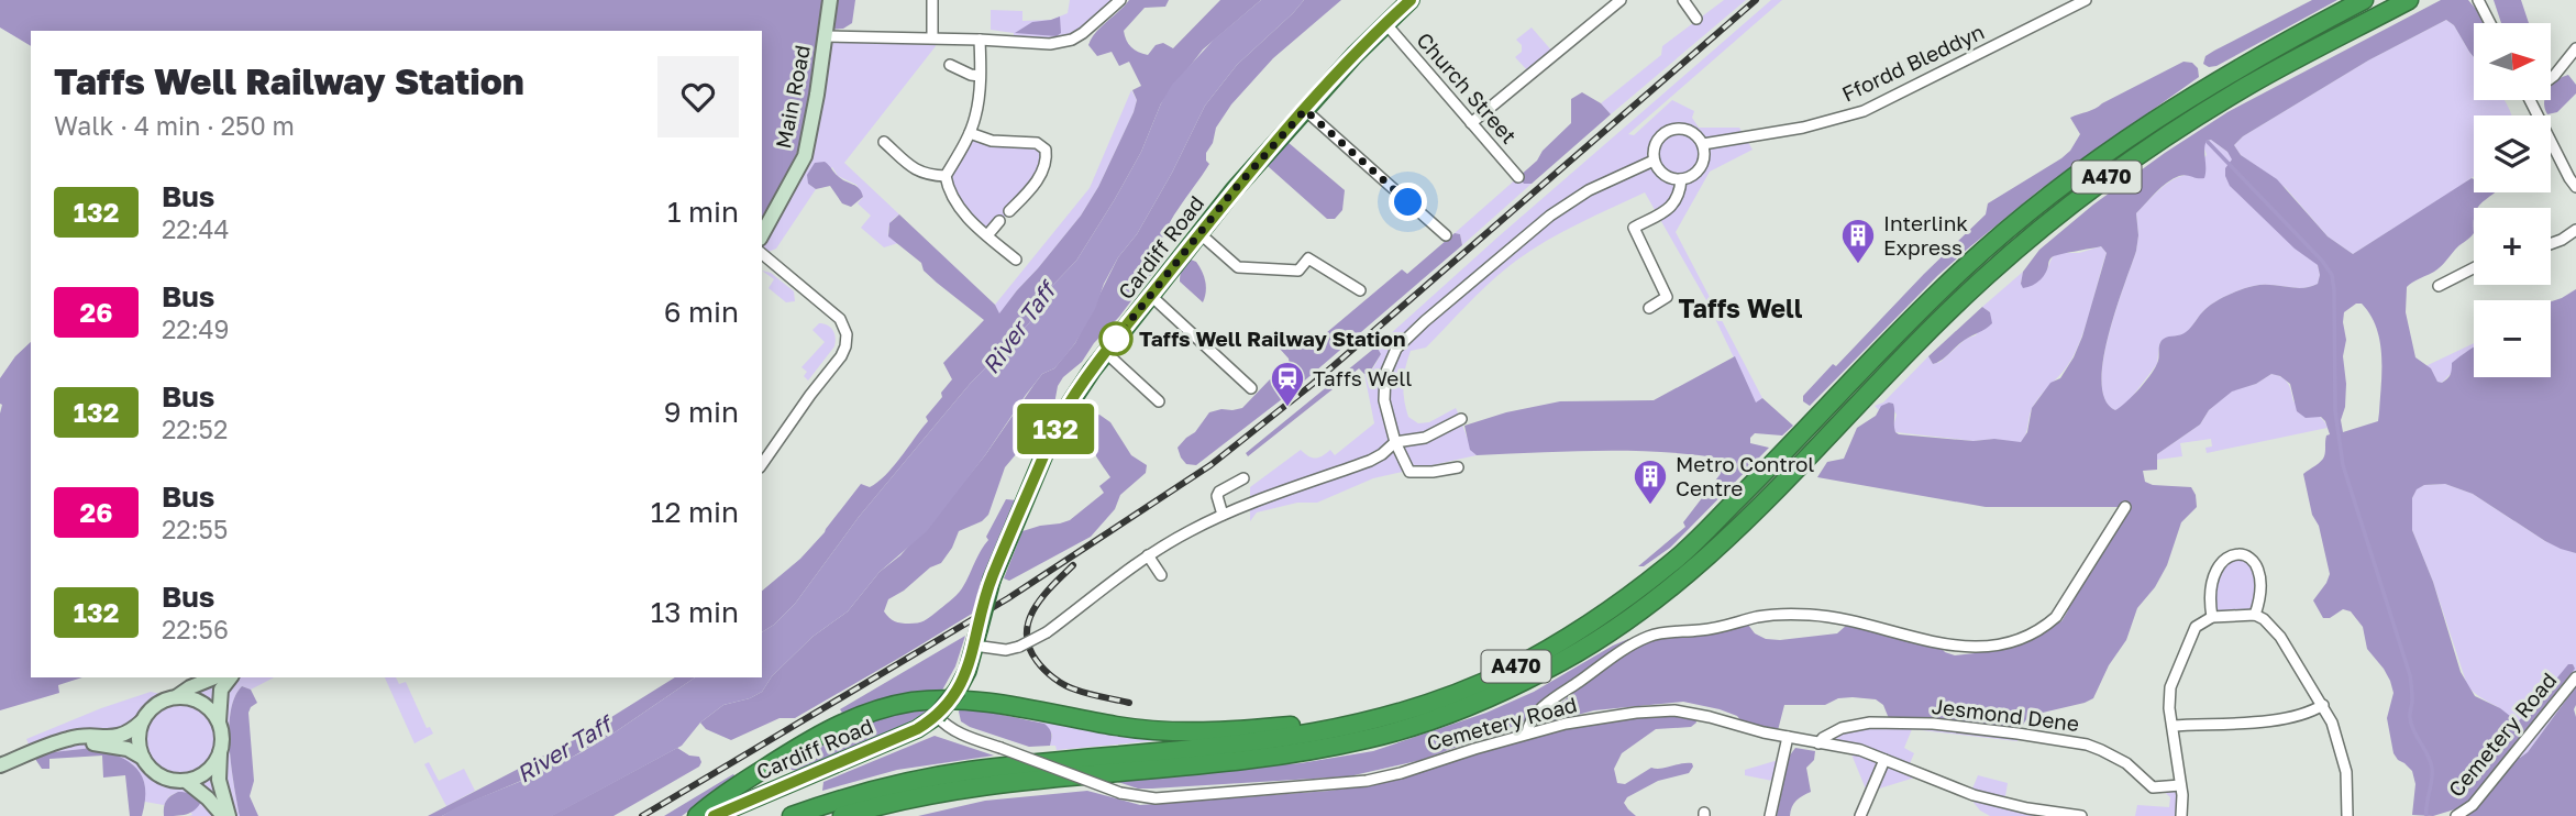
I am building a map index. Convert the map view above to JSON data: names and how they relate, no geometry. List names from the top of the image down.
{
  "streets": {
    "highway": ["A470"],
    "main road": ["Main Road", "Cardiff Road"],
    "street": [
      "Ffordd Bleddyn",
      "Church Street",
      "Jesmond Dene",
      "Cemetery Road"
    ]
  },
  "crossings": [
    ["Church Street", "Cardiff Road"],
    ["Cardiff Road", "Cemetery Road"],
    ["Jesmond Dene", "Cemetery Road"]
  ],
  "districts": ["Taffs Well"],
  "water": ["River Taff"],
  "places": {
    "building": ["Interlink Express", "Metro Control Centre"],
    "other": ["Taffs Well Railway Station"],
    "station": ["Taffs Well"]
  },
  "lines": ["bus line 132"],
  "north": "right",
  "page": {
    "on_map": "132",
    "map_buttons": ["+", "−"],
    "heading": ["Taffs Well Railway Station", "Walk · 4 min · 250 m"],
    "list": [
      {
        "mark": "132",
        "name": "Bus",
        "note": "22:44",
        "value": "1 min"
      },
      {
        "mark": "26",
        "name": "Bus",
        "note": "22:49",
        "value": "6 min"
      },
      {
        "mark": "132",
        "name": "Bus",
        "note": "22:52",
        "value": "9 min"
      },
      {
        "mark": "26",
        "name": "Bus",
        "note": "22:55",
        "value": "12 min"
      },
      {
        "mark": "132",
        "name": "Bus",
        "note": "22:56",
        "value": "13 min"
      }
    ]
  }
}
